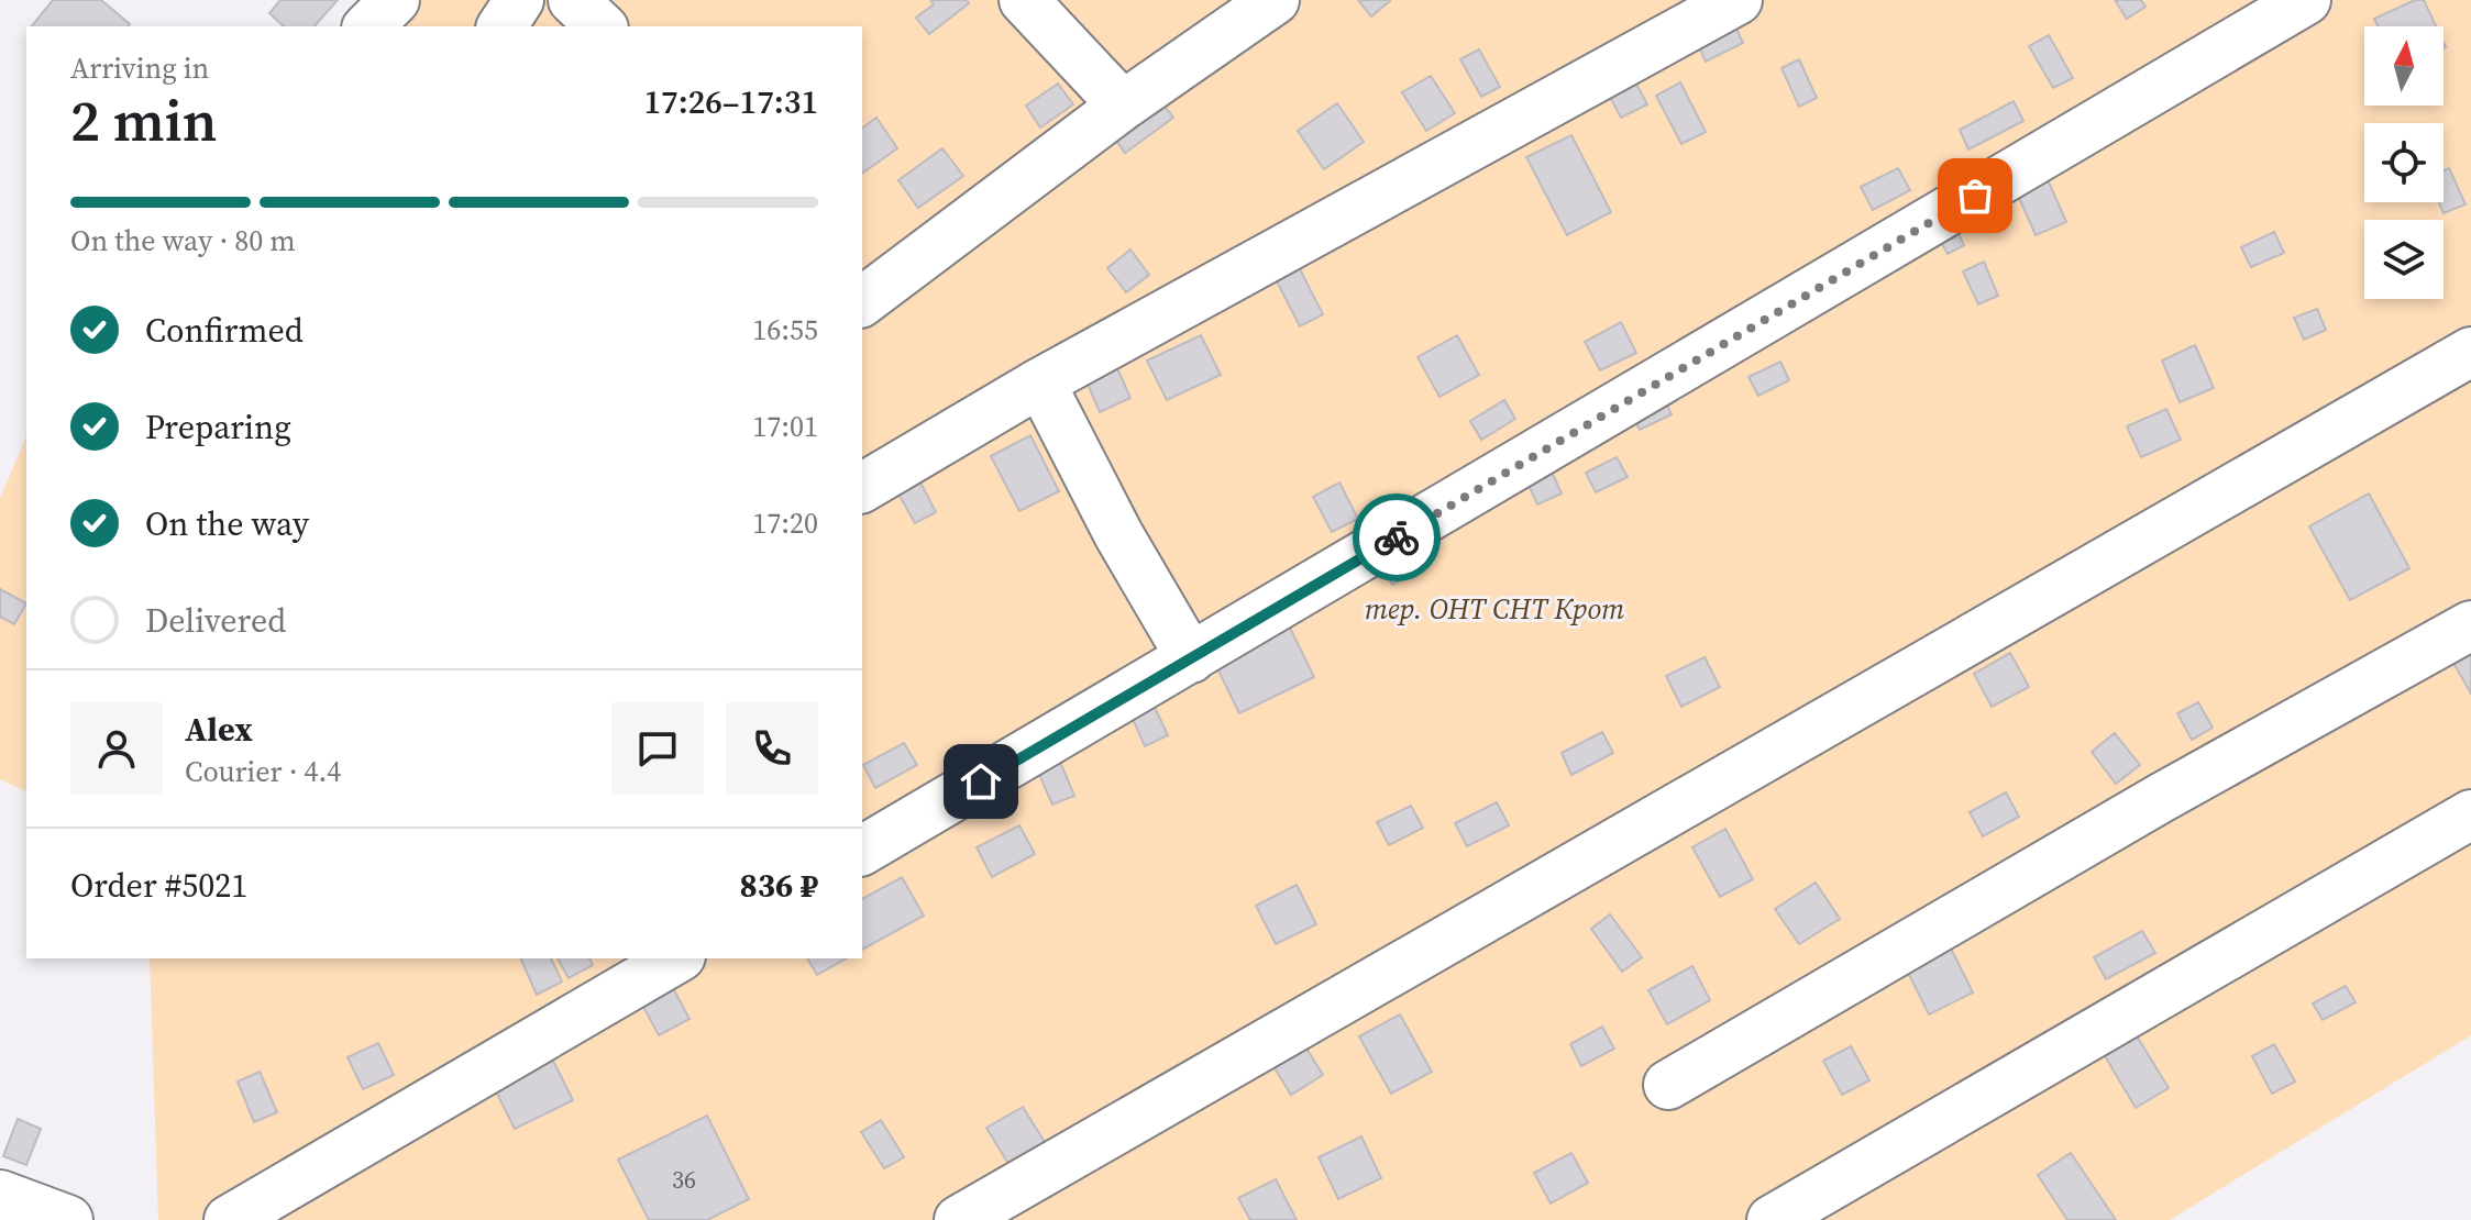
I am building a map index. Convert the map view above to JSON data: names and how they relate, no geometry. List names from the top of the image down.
{
  "parks": ["тер. ОНТ СНТ Крот"],
  "house_numbers": ["36"],
  "north": "top",
  "page": {
    "heading": ["2 min", "Arriving in", "17:26–17:31"],
    "panel": [
      "Alex",
      "Courier · 4.4",
      "Order #5021",
      "836 ₽"
    ],
    "bar": "On the way · 80 m",
    "list": [
      ["Confirmed", "16:55"],
      ["Preparing", "17:01"],
      ["On the way", "17:20"],
      "Delivered"
    ]
  }
}
